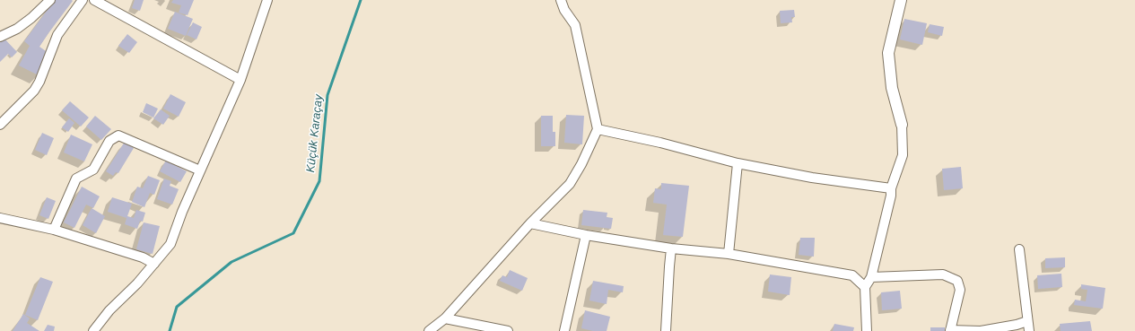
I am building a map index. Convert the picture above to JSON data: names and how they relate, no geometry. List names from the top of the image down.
{
  "water": ["Küçük Karaçay"]
}
